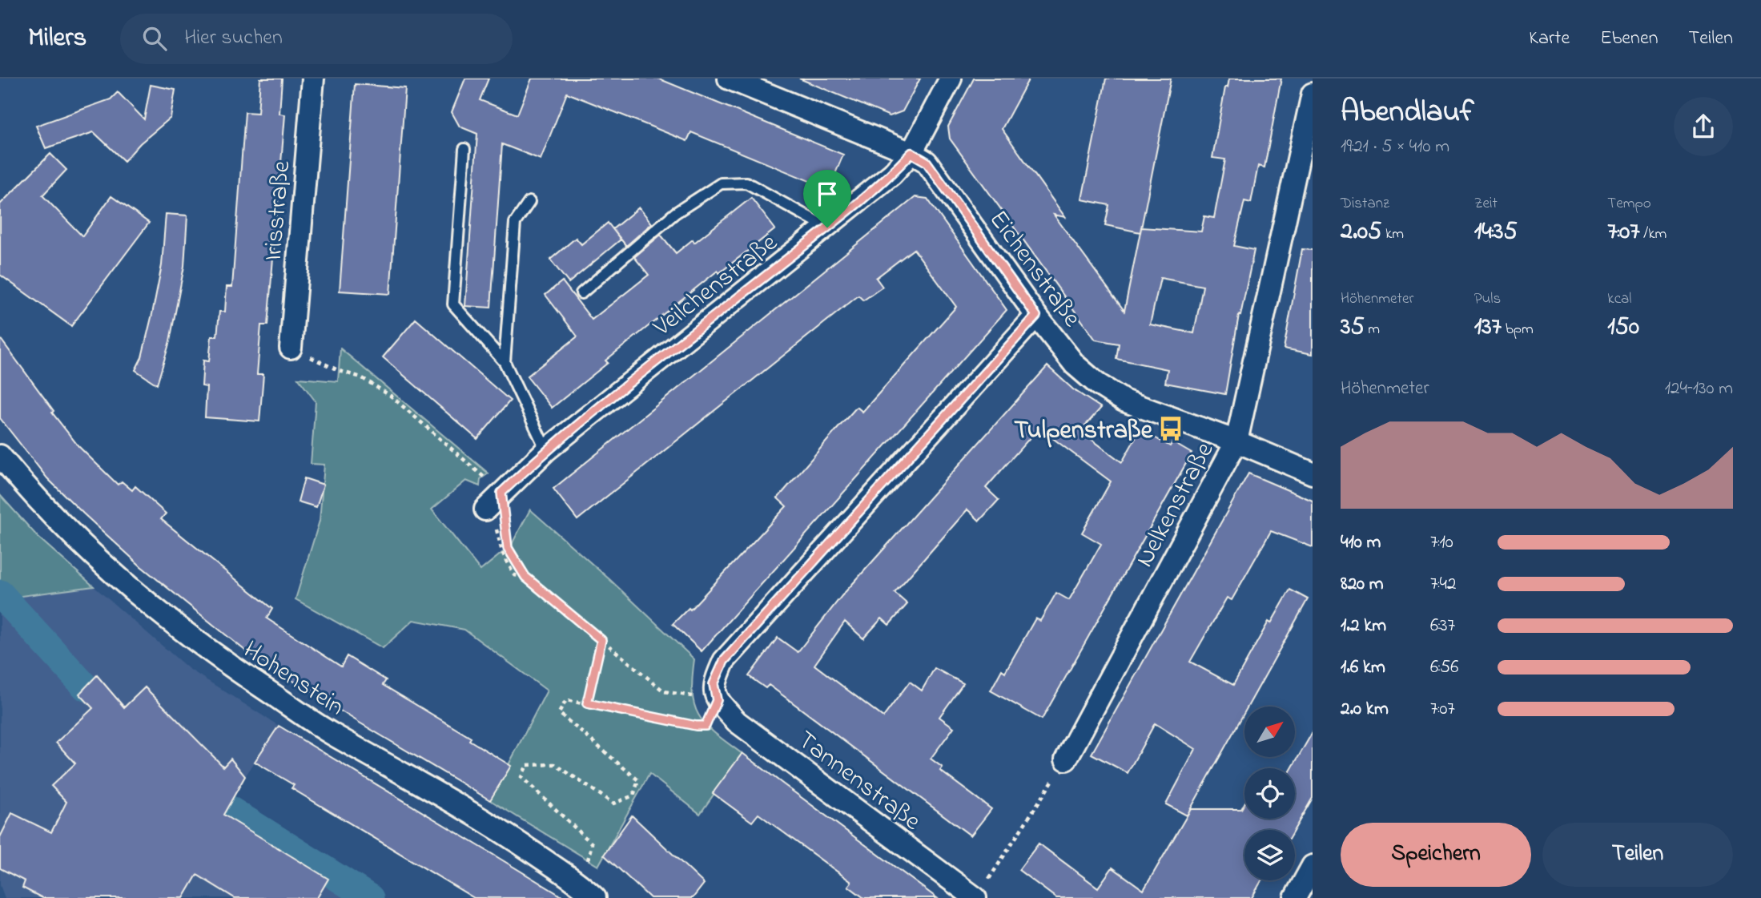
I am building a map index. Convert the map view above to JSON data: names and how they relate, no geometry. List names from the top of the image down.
{
  "streets": {
    "street": [
      "Irisstraße",
      "Eichenstraße",
      "Veilchenstraße",
      "Nelkenstraße",
      "Hohenstein",
      "Tannenstraße"
    ]
  },
  "crossings": [
    ["Eichenstraße", "Veilchenstraße"],
    ["Eichenstraße", "Nelkenstraße"]
  ],
  "places": {
    "bus stop": ["Tulpenstraße"]
  },
  "north": "top right",
  "page": {
    "header": "Milers",
    "search": "Hier suchen",
    "nav": ["Karte", "Ebenen", "Teilen"],
    "heading": ["Abendlauf", "19:21 · 5 × 410 m"],
    "stats": [
      ["Distanz", "2.05 km"],
      ["Zeit", "14:35"],
      ["Tempo", "7:07 /km"],
      ["Höhenmeter", "35 m"],
      ["Puls", "137 bpm"],
      ["kcal", "150"]
    ],
    "chart": ["Höhenmeter", "124–130 m"],
    "list": [
      {
        "name": "410 m",
        "note": "7:10"
      },
      {
        "name": "820 m",
        "note": "7:42"
      },
      {
        "name": "1.2 km",
        "note": "6:37"
      },
      {
        "name": "1.6 km",
        "note": "6:56"
      },
      {
        "name": "2.0 km",
        "note": "7:07"
      }
    ],
    "buttons": ["Speichern", "Teilen"]
  }
}
